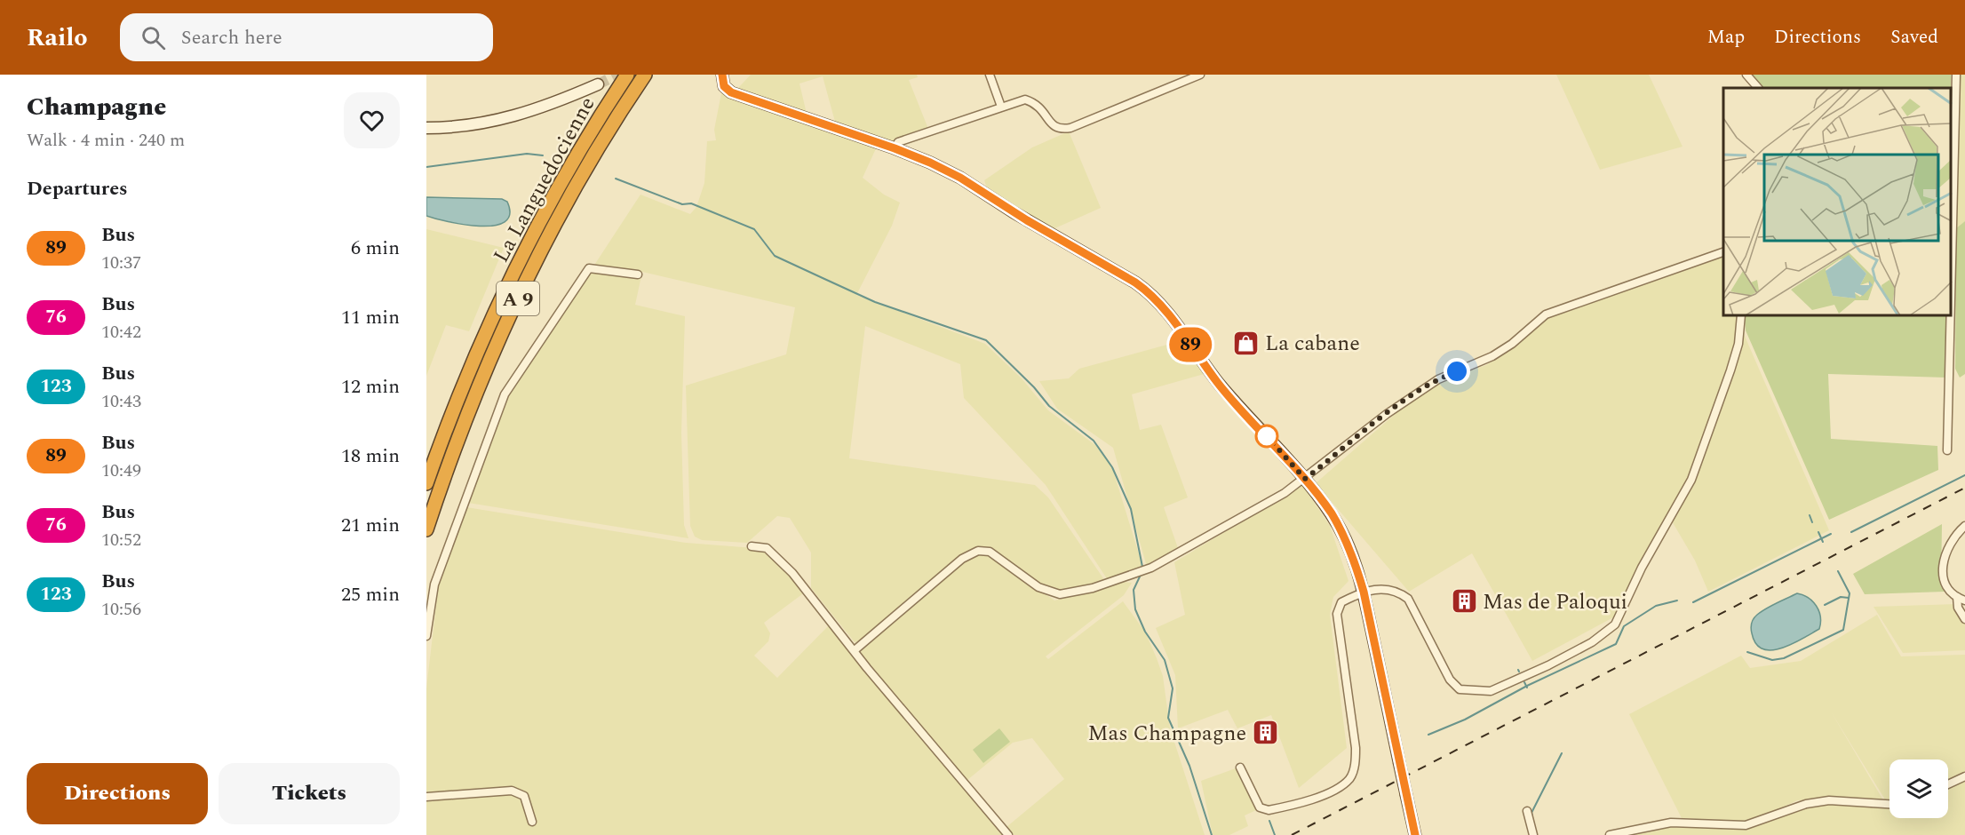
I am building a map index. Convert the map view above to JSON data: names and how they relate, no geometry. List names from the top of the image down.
{
  "streets": {
    "highway": ["La Languedocienne", "A 9"]
  },
  "places": {
    "shop": ["La cabane"],
    "building": ["Mas de Paloqui", "Mas Champagne"]
  },
  "lines": ["bus line 89"],
  "page": {
    "header": "Railo",
    "search": "Search here",
    "nav": ["Map", "Directions", "Saved"],
    "heading": [
      ["Champagne", "Walk · 4 min · 240 m"],
      "Departures"
    ],
    "on_map": "89",
    "list": [
      {
        "mark": "89",
        "name": "Bus",
        "note": "10:37",
        "value": "6 min"
      },
      {
        "mark": "76",
        "name": "Bus",
        "note": "10:42",
        "value": "11 min"
      },
      {
        "mark": "123",
        "name": "Bus",
        "note": "10:43",
        "value": "12 min"
      },
      {
        "mark": "89",
        "name": "Bus",
        "note": "10:49",
        "value": "18 min"
      },
      {
        "mark": "76",
        "name": "Bus",
        "note": "10:52",
        "value": "21 min"
      },
      {
        "mark": "123",
        "name": "Bus",
        "note": "10:56",
        "value": "25 min"
      }
    ],
    "buttons": ["Directions", "Tickets"]
  }
}
